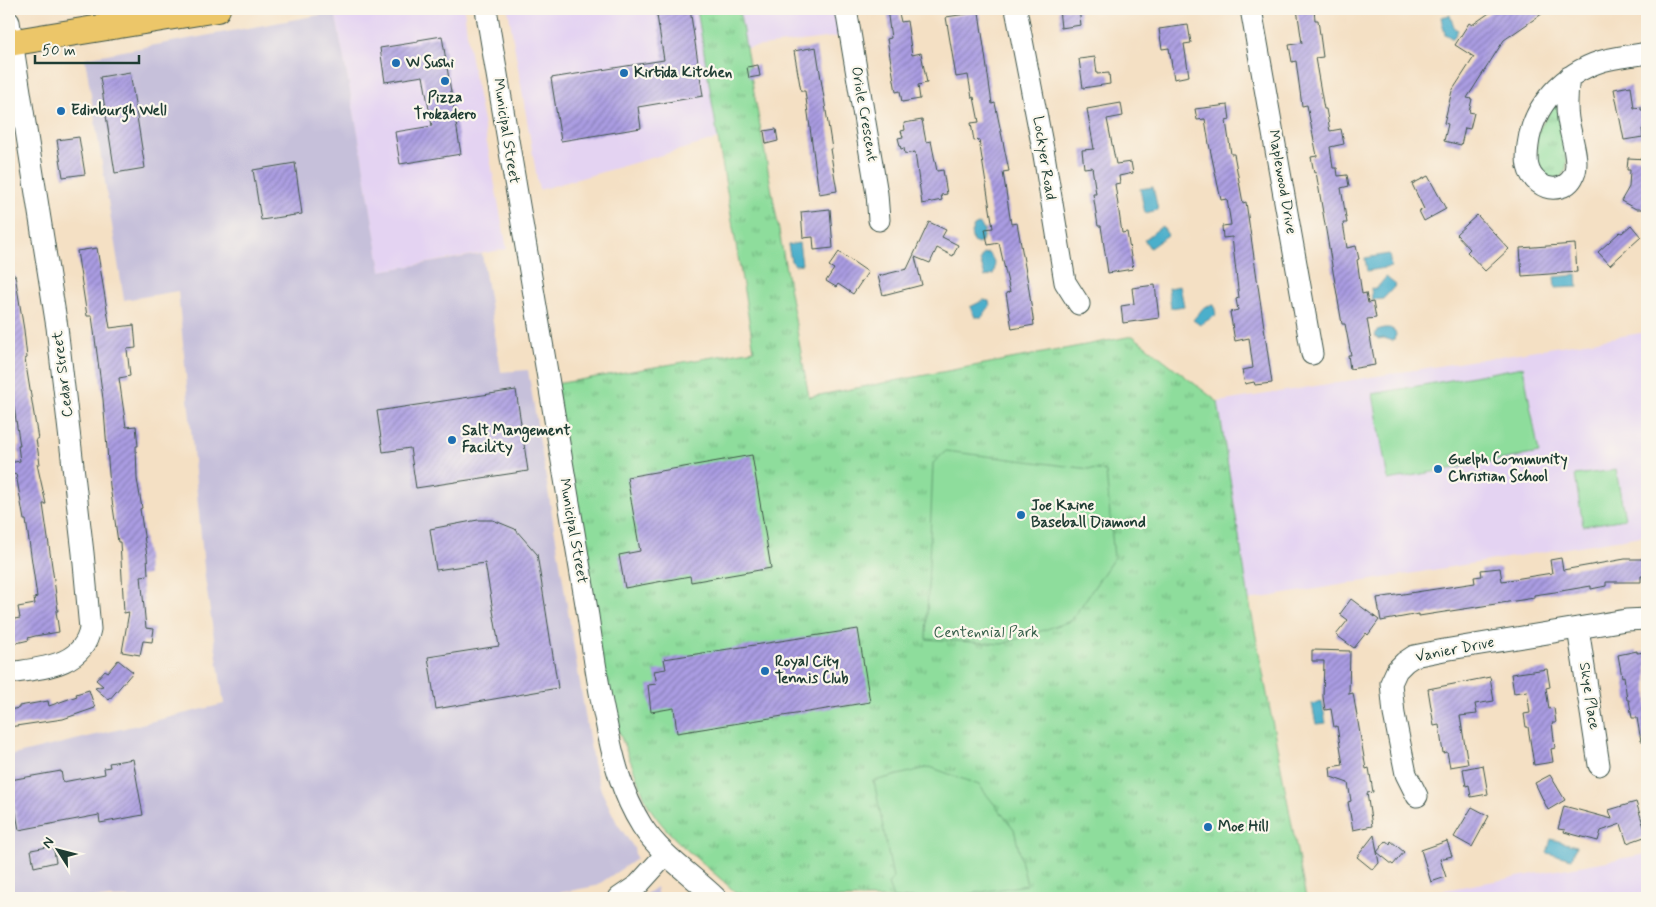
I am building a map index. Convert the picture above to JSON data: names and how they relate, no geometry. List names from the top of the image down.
{
  "streets": {
    "street": [
      "Oriole Crescent",
      "Municipal Street",
      "Lockyer Road",
      "Maplewood Drive",
      "Cedar Street",
      "Vanier Drive",
      "Skye Place"
    ]
  },
  "crossings": [
    ["Vanier Drive", "Skye Place"]
  ],
  "parks": ["Centennial Park"],
  "places": [
    "W Sushi",
    "Kirtida Kitchen",
    "Pizza Trokadero",
    "Edinburgh Well",
    "Salt Mangement Facility",
    "Guelph Community Christian School",
    "Joe Kaine Baseball Diamond",
    "Royal City Tennis Club",
    "Moe Hill"
  ],
  "scale_bar": "50 m",
  "north": "top left"
}
